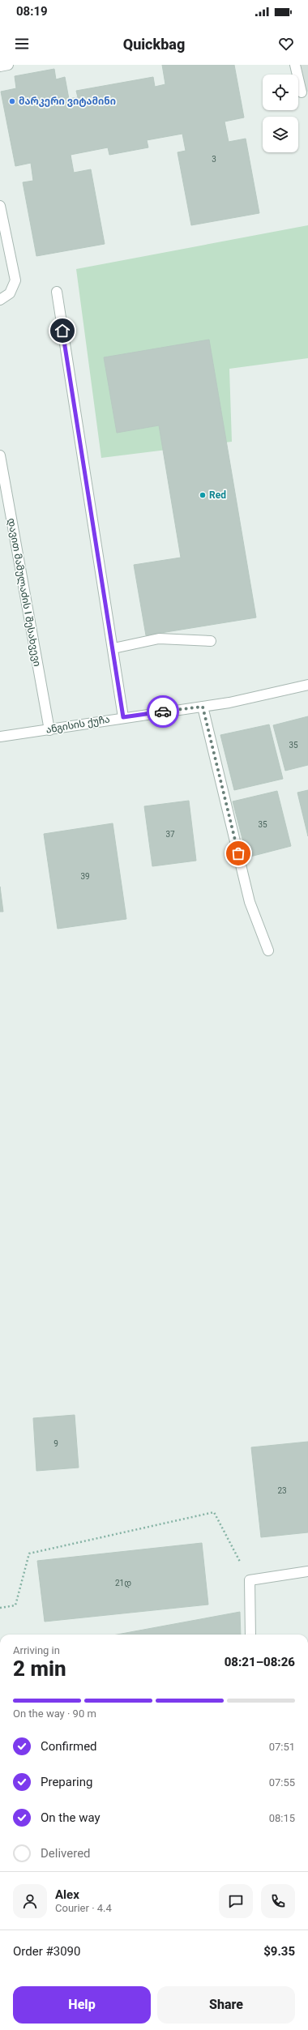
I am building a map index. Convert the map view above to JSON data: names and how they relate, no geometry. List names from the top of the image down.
{
  "streets": {
    "street": ["დავით მამულაძის I შესახვევი", "ანგისის ქუჩა"]
  },
  "crossings": [
    ["დავით მამულაძის I შესახვევი", "ანგისის ქუჩა"]
  ],
  "places": ["მარკერი ვიტამინი", "Red"],
  "house_numbers": [
    "3",
    "35",
    "35",
    "37",
    "39",
    "9",
    "23",
    "21დ"
  ],
  "page": {
    "status": "08:19",
    "header": "Quickbag",
    "heading": ["2 min", "Arriving in", "08:21–08:26"],
    "panel": [
      "Alex",
      "Courier · 4.4",
      "Order #3090",
      "$9.35"
    ],
    "bar": "On the way · 90 m",
    "list": [
      ["Confirmed", "07:51"],
      ["Preparing", "07:55"],
      ["On the way", "08:15"],
      "Delivered"
    ],
    "buttons": ["Help", "Share"]
  }
}
